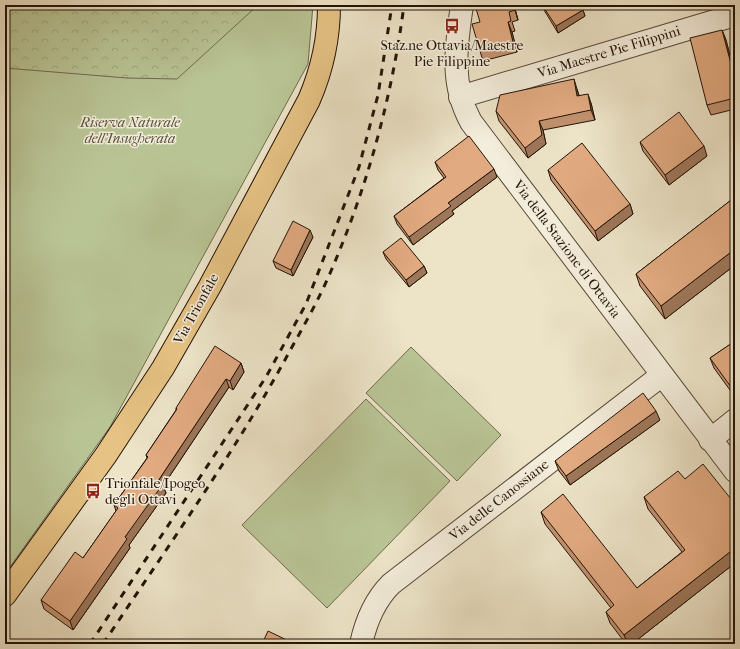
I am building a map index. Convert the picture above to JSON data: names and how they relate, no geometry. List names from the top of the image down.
{
  "streets": {
    "main road": ["Via Trionfale"],
    "street": ["Via Maestre Pie Filippini", "Via della Stazione di Ottavia", "Via delle Canossiane"]
  },
  "crossings": [
    ["Via Maestre Pie Filippini", "Via della Stazione di Ottavia"],
    ["Via della Stazione di Ottavia", "Via delle Canossiane"]
  ],
  "parks": ["Riserva Naturale dell'Insugherata"],
  "places": {
    "bus stop": ["Staz.ne Ottavia/Maestre Pie Filippine", "Trionfale/Ipogeo degli Ottavi"]
  }
}
